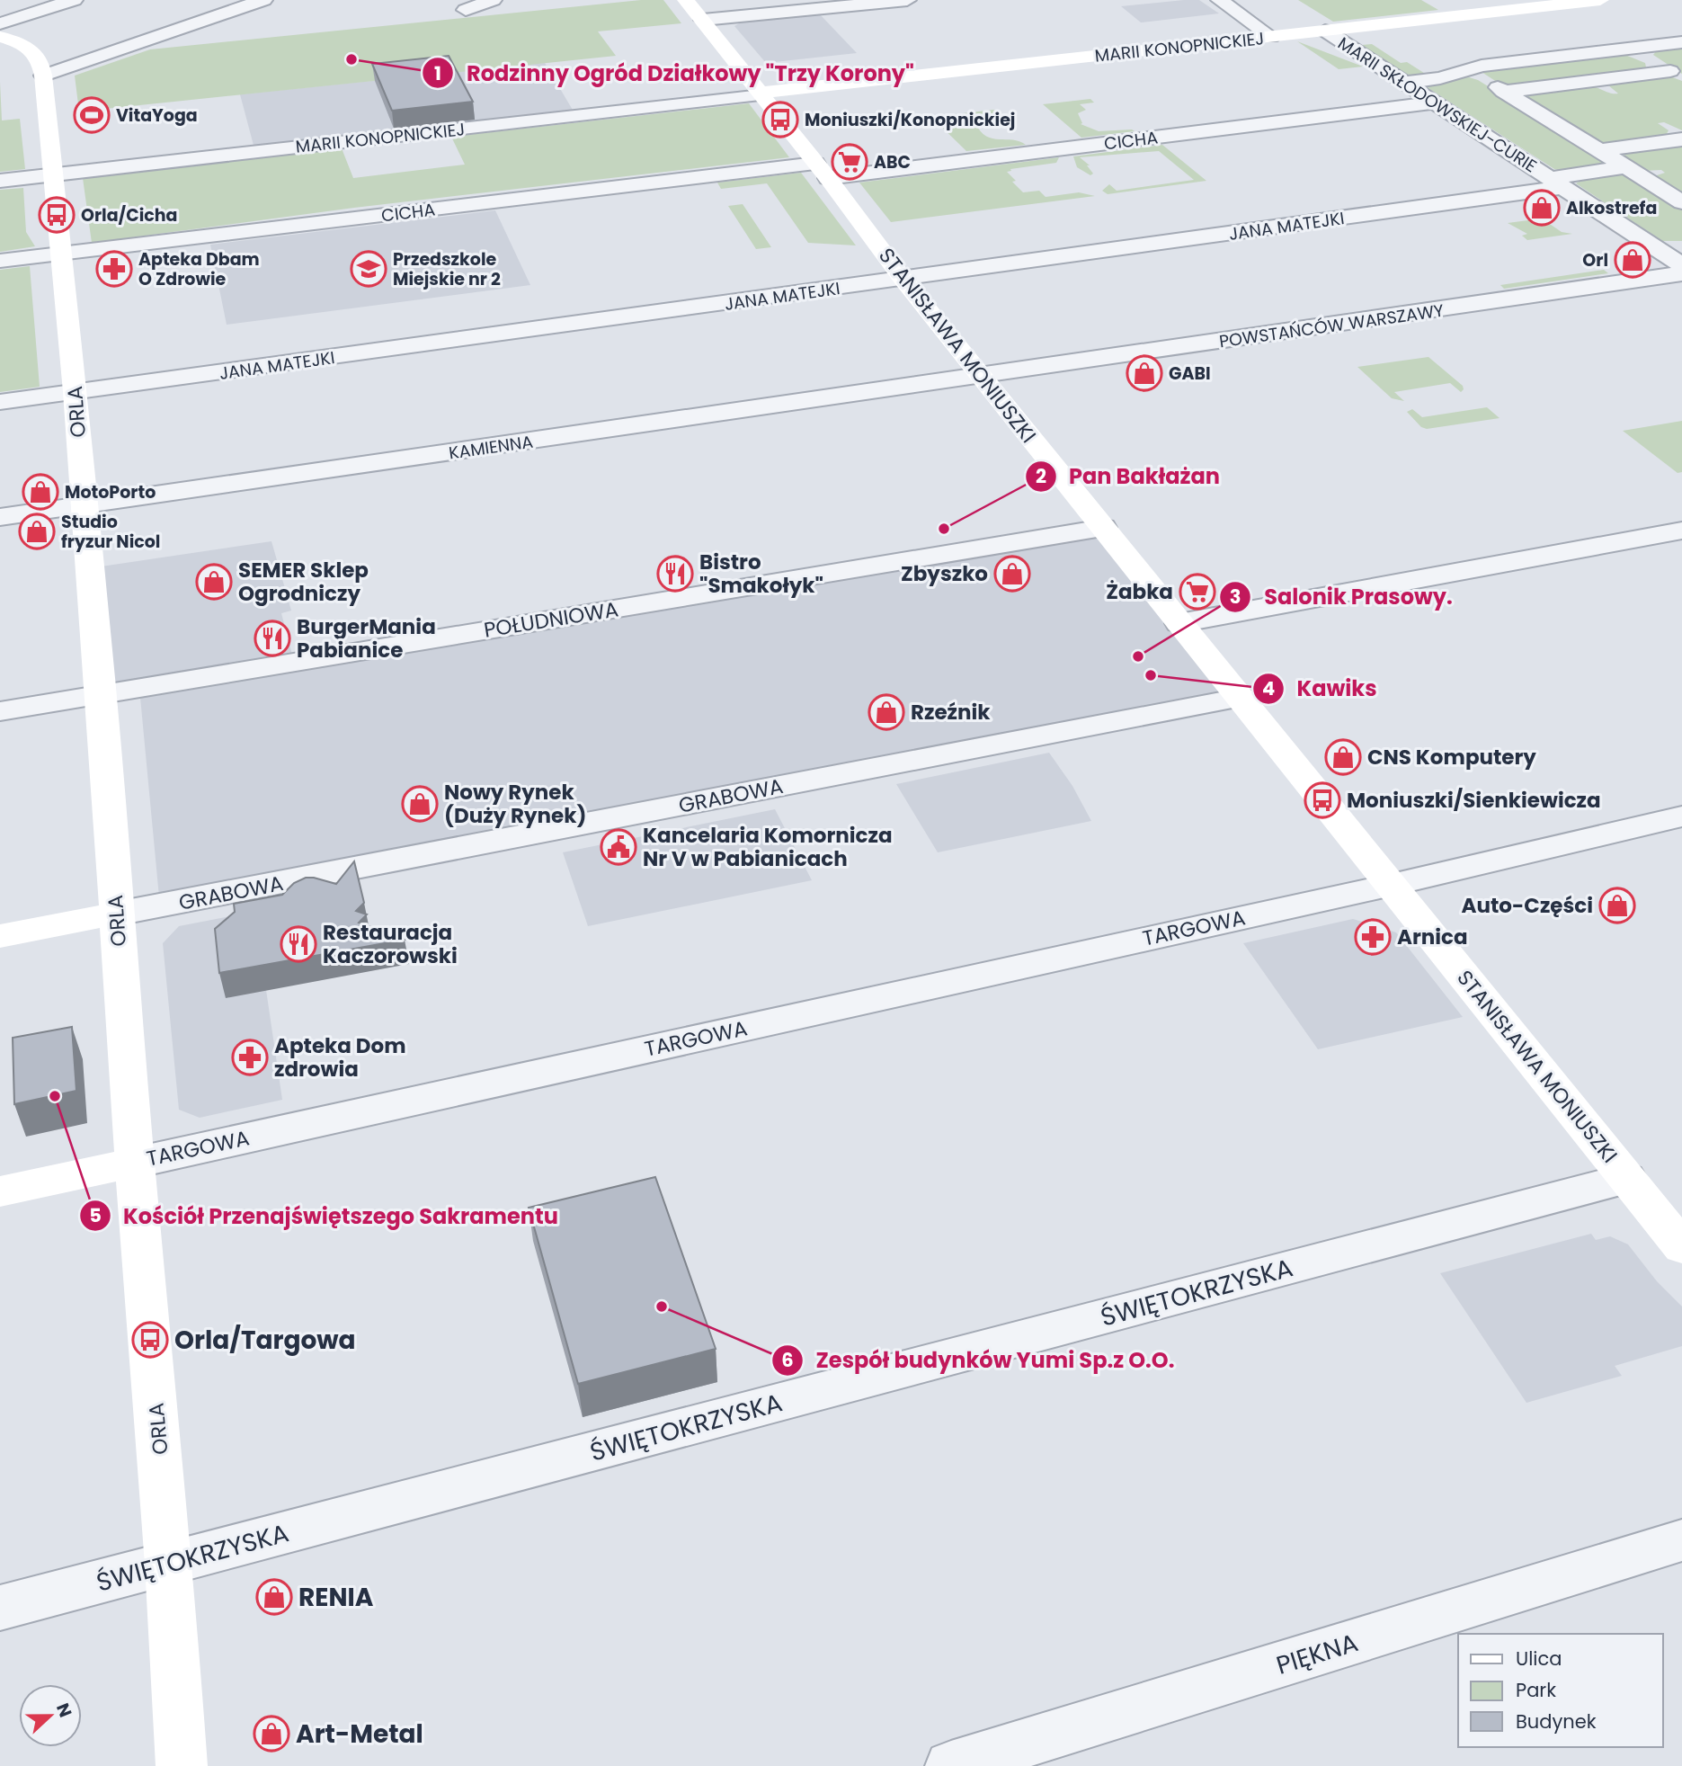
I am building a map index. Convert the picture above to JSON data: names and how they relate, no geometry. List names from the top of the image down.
{
  "streets": {
    "street": [
      "MARII KONOPNICKIEJ",
      "MARII SKŁODOWSKIEJ-CURIE",
      "CICHA",
      "JANA MATEJKI",
      "POWSTAŃCÓW WARSZAWY",
      "STANISŁAWA MONIUSZKI",
      "ORLA",
      "KAMIENNA",
      "POŁUDNIOWA",
      "GRABOWA",
      "TARGOWA",
      "ŚWIĘTOKRZYSKA",
      "PIĘKNA"
    ]
  },
  "crossings": [
    ["MARII KONOPNICKIEJ", "MARII SKŁODOWSKIEJ-CURIE"],
    ["MARII KONOPNICKIEJ", "STANISŁAWA MONIUSZKI"],
    ["MARII KONOPNICKIEJ", "ORLA"],
    ["MARII SKŁODOWSKIEJ-CURIE", "CICHA"],
    ["MARII SKŁODOWSKIEJ-CURIE", "JANA MATEJKI"],
    ["CICHA", "STANISŁAWA MONIUSZKI"],
    ["CICHA", "ORLA"],
    ["JANA MATEJKI", "STANISŁAWA MONIUSZKI"],
    ["JANA MATEJKI", "ORLA"],
    ["POWSTAŃCÓW WARSZAWY", "STANISŁAWA MONIUSZKI"],
    ["POWSTAŃCÓW WARSZAWY", "KAMIENNA"],
    ["STANISŁAWA MONIUSZKI", "KAMIENNA"],
    ["STANISŁAWA MONIUSZKI", "POŁUDNIOWA"],
    ["STANISŁAWA MONIUSZKI", "GRABOWA"],
    ["STANISŁAWA MONIUSZKI", "TARGOWA"],
    ["STANISŁAWA MONIUSZKI", "ŚWIĘTOKRZYSKA"],
    ["ORLA", "KAMIENNA"],
    ["ORLA", "POŁUDNIOWA"],
    ["ORLA", "GRABOWA"],
    ["ORLA", "TARGOWA"],
    ["ORLA", "ŚWIĘTOKRZYSKA"]
  ],
  "places": {
    "other": [
      "Rodzinny Ogród Działkowy \"Trzy Korony\"",
      "Pan Bakłażan",
      "Salonik Prasowy.",
      "Kawiks",
      "Kościół Przenajświętszego Sakramentu",
      "Zespół budynków Yumi Sp.z O.O."
    ],
    "sports": ["VitaYoga"],
    "bus stop": [
      "Moniuszki/Konopnickiej",
      "Orla/Cicha",
      "Moniuszki/Sienkiewicza",
      "Orla/Targowa"
    ],
    "supermarket": ["ABC", "Żabka"],
    "shop": [
      "Alkostrefa",
      "Orl",
      "GABI",
      "MotoPorto",
      "Studio fryzur Nicol",
      "Zbyszko",
      "SEMER Sklep Ogrodniczy",
      "Rzeźnik",
      "CNS Komputery",
      "Nowy Rynek (Duży Rynek)",
      "Auto-Części",
      "RENIA",
      "Art-Metal"
    ],
    "pharmacy": ["Apteka Dbam O Zdrowie", "Arnica", "Apteka Dom zdrowia"],
    "school or university": ["Przedszkole Miejskie nr 2"],
    "restaurant": ["Bistro \"Smakołyk\"", "BurgerMania Pabianice", "Restauracja Kaczorowski"],
    "public building": ["Kancelaria Komornicza Nr V w Pabianicach"]
  },
  "legend": ["Ulica", "Park", "Budynek"],
  "north": "right"
}
